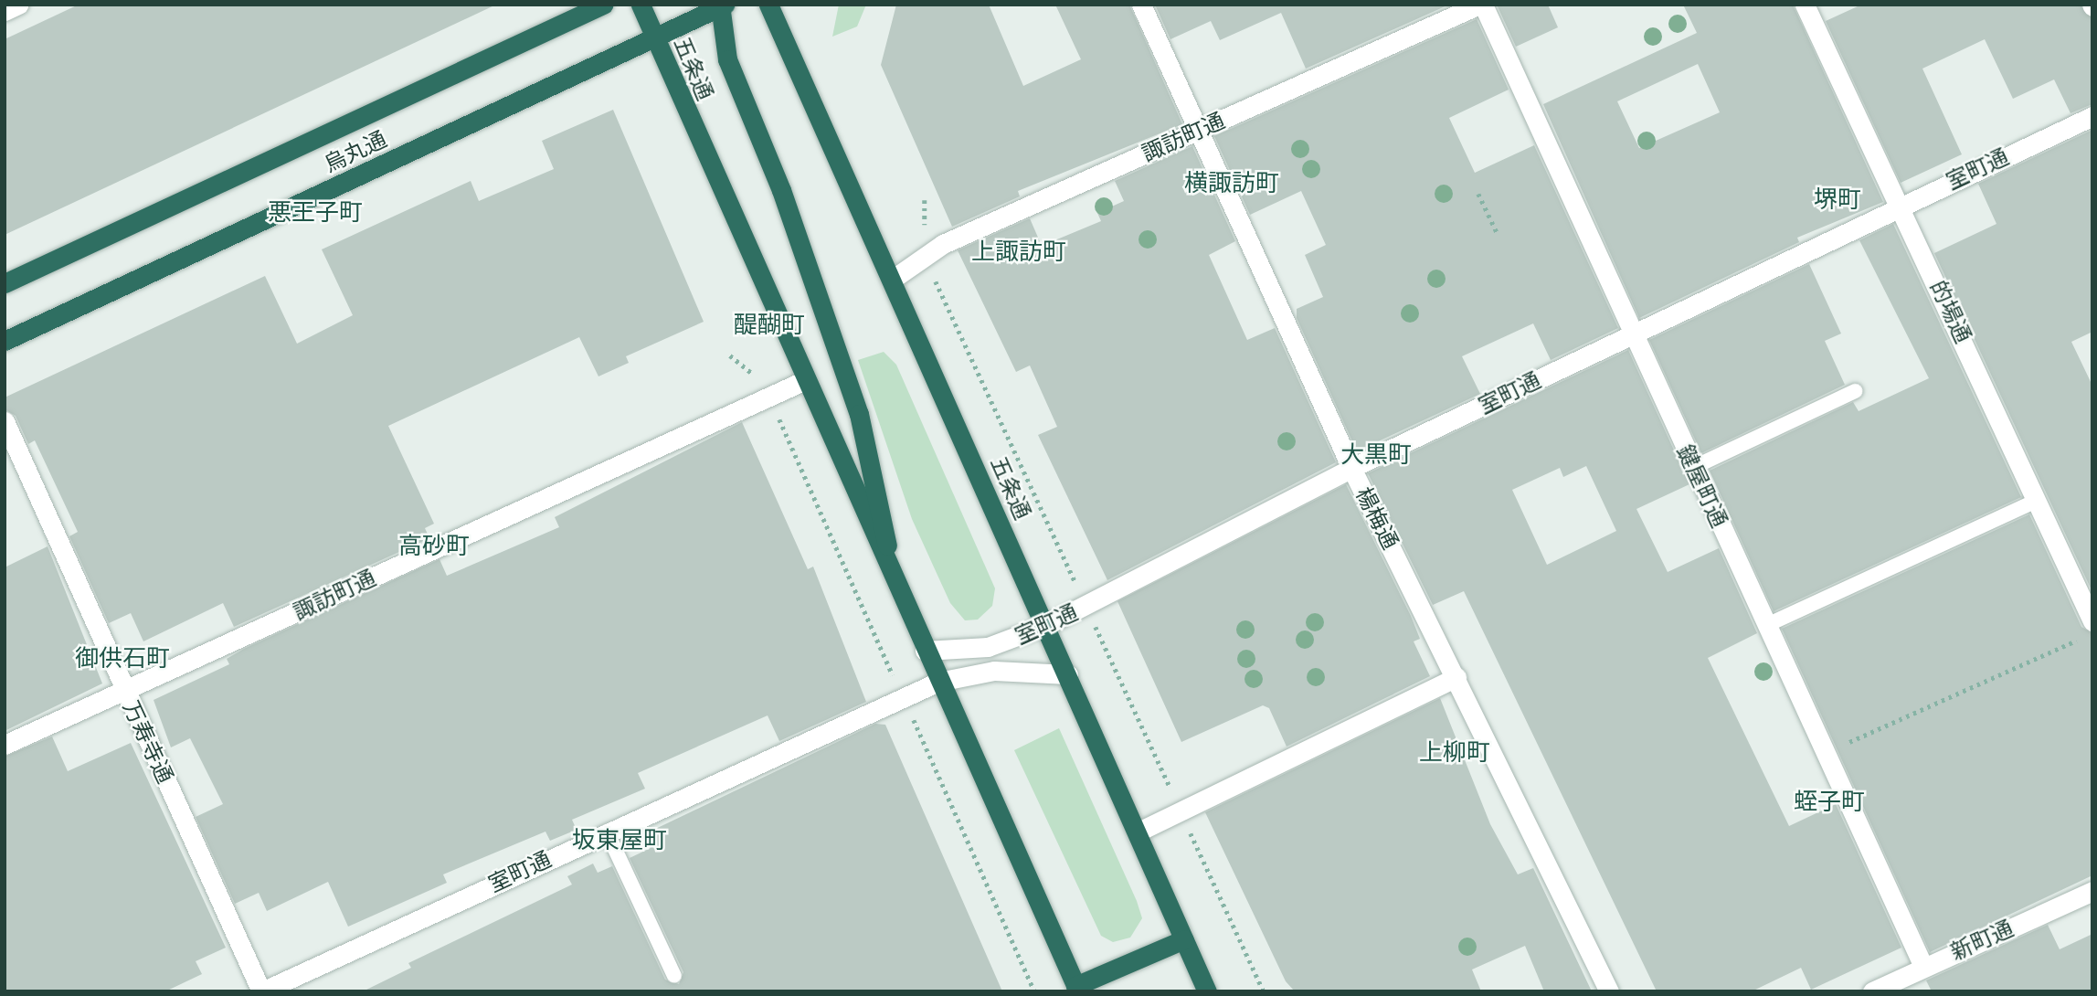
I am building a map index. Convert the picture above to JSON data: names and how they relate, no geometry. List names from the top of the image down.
{
  "streets": {
    "highway": ["五条通", "烏丸通"],
    "street": [
      "諏訪町通",
      "室町通",
      "的場通",
      "鍵屋町通",
      "楊梅通",
      "万寿寺通",
      "新町通"
    ]
  },
  "crossings": [
    ["五条通", "諏訪町通"],
    ["五条通", "烏丸通"],
    ["五条通", "室町通"],
    ["諏訪町通", "鍵屋町通"],
    ["諏訪町通", "楊梅通"],
    ["諏訪町通", "万寿寺通"],
    ["室町通", "的場通"],
    ["室町通", "鍵屋町通"],
    ["室町通", "楊梅通"],
    ["室町通", "万寿寺通"],
    ["鍵屋町通", "新町通"]
  ],
  "districts": [
    "横諏訪町",
    "堺町",
    "悪王子町",
    "上諏訪町",
    "醍醐町",
    "大黒町",
    "高砂町",
    "御供石町",
    "上柳町",
    "蛭子町",
    "坂東屋町"
  ]
}
